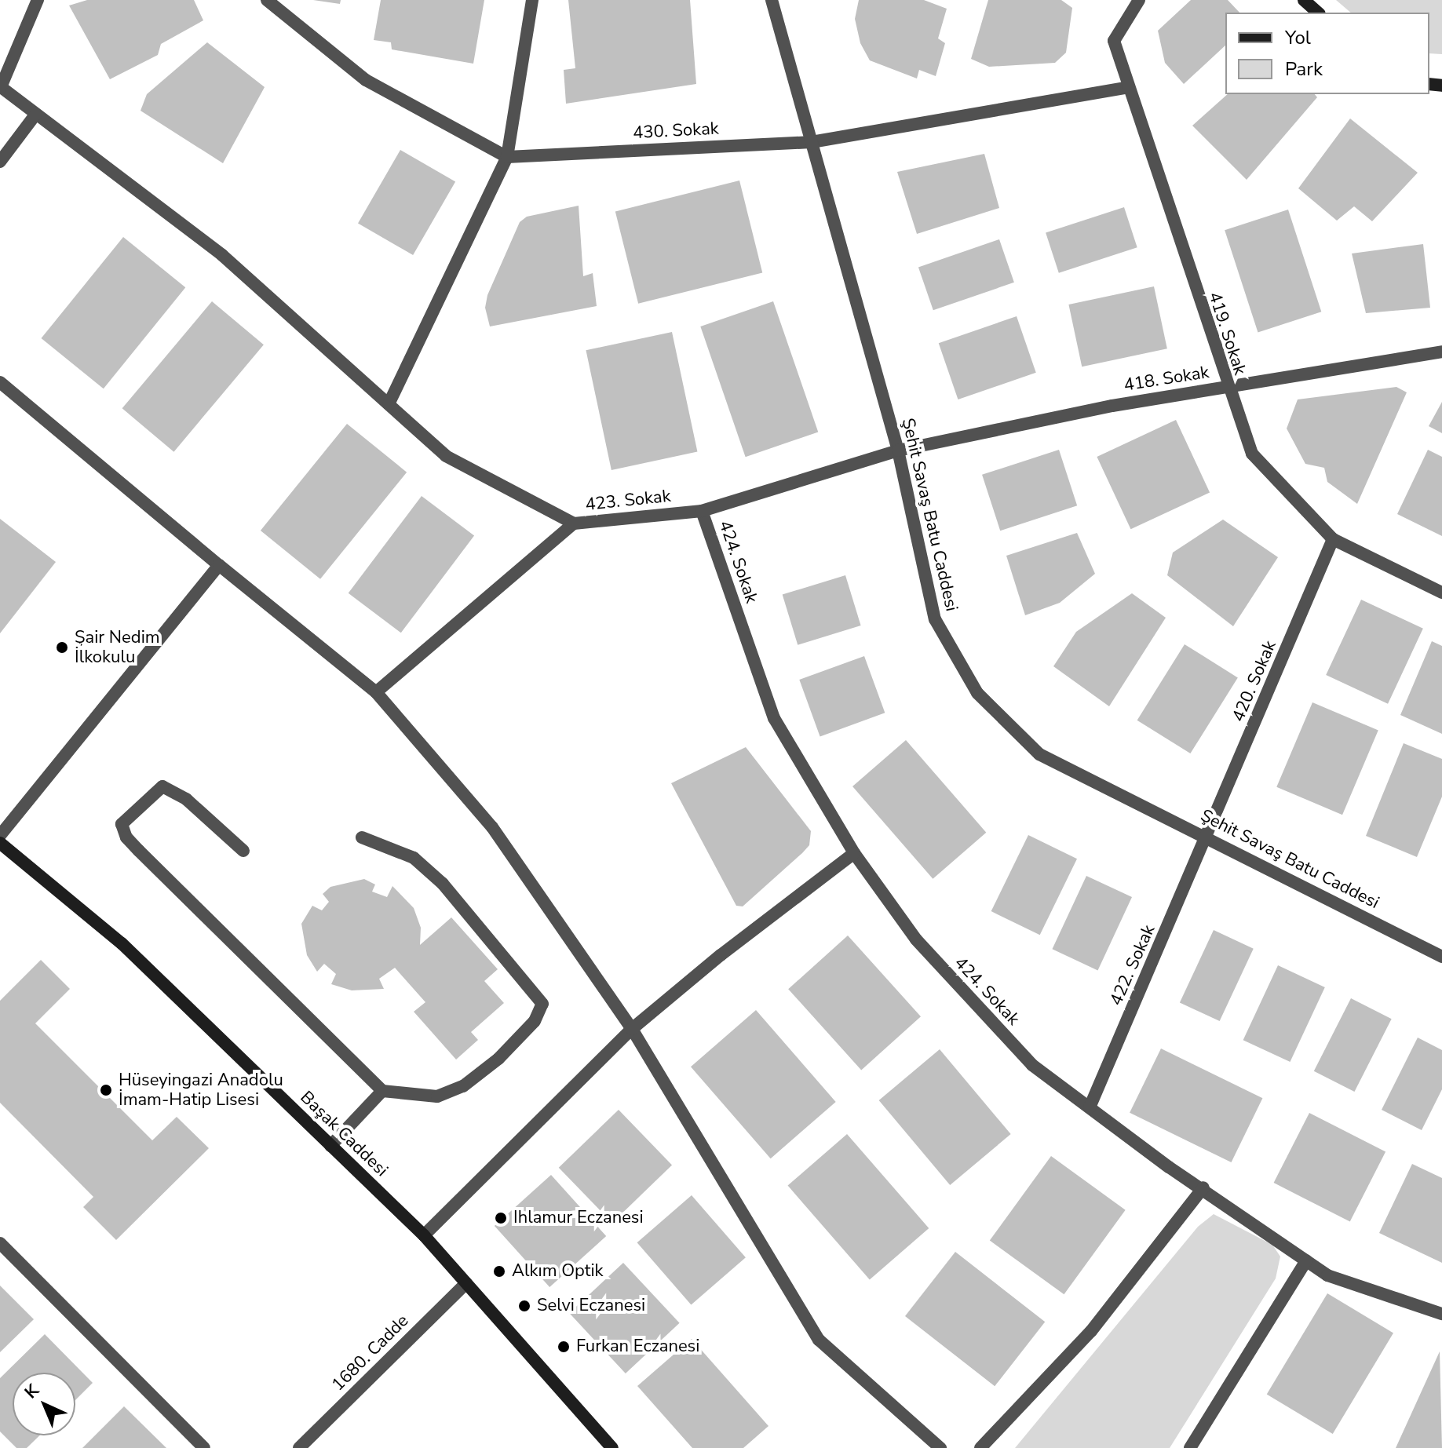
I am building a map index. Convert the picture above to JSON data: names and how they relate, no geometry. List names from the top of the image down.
{
  "streets": {
    "main road": ["Başak Caddesi"],
    "street": [
      "430. Sokak",
      "419. Sokak",
      "418. Sokak",
      "423. Sokak",
      "Şehit Savaş Batu Caddesi",
      "424. Sokak",
      "420. Sokak",
      "422. Sokak",
      "1680. Cadde"
    ]
  },
  "crossings": [
    ["430. Sokak", "419. Sokak"],
    ["430. Sokak", "Şehit Savaş Batu Caddesi"],
    ["419. Sokak", "418. Sokak"],
    ["419. Sokak", "420. Sokak"],
    ["418. Sokak", "423. Sokak"],
    ["418. Sokak", "Şehit Savaş Batu Caddesi"],
    ["423. Sokak", "Şehit Savaş Batu Caddesi"],
    ["423. Sokak", "424. Sokak"],
    ["Şehit Savaş Batu Caddesi", "420. Sokak"],
    ["Şehit Savaş Batu Caddesi", "422. Sokak"],
    ["424. Sokak", "422. Sokak"],
    ["420. Sokak", "422. Sokak"],
    ["Başak Caddesi", "1680. Cadde"]
  ],
  "places": [
    "Şair Nedim İlkokulu",
    "Hüseyingazi Anadolu İmam-Hatip Lisesi",
    "Ihlamur Eczanesi",
    "Alkım Optik",
    "Selvi Eczanesi",
    "Furkan Eczanesi"
  ],
  "legend": ["Yol", "Park"],
  "north": "top left"
}
